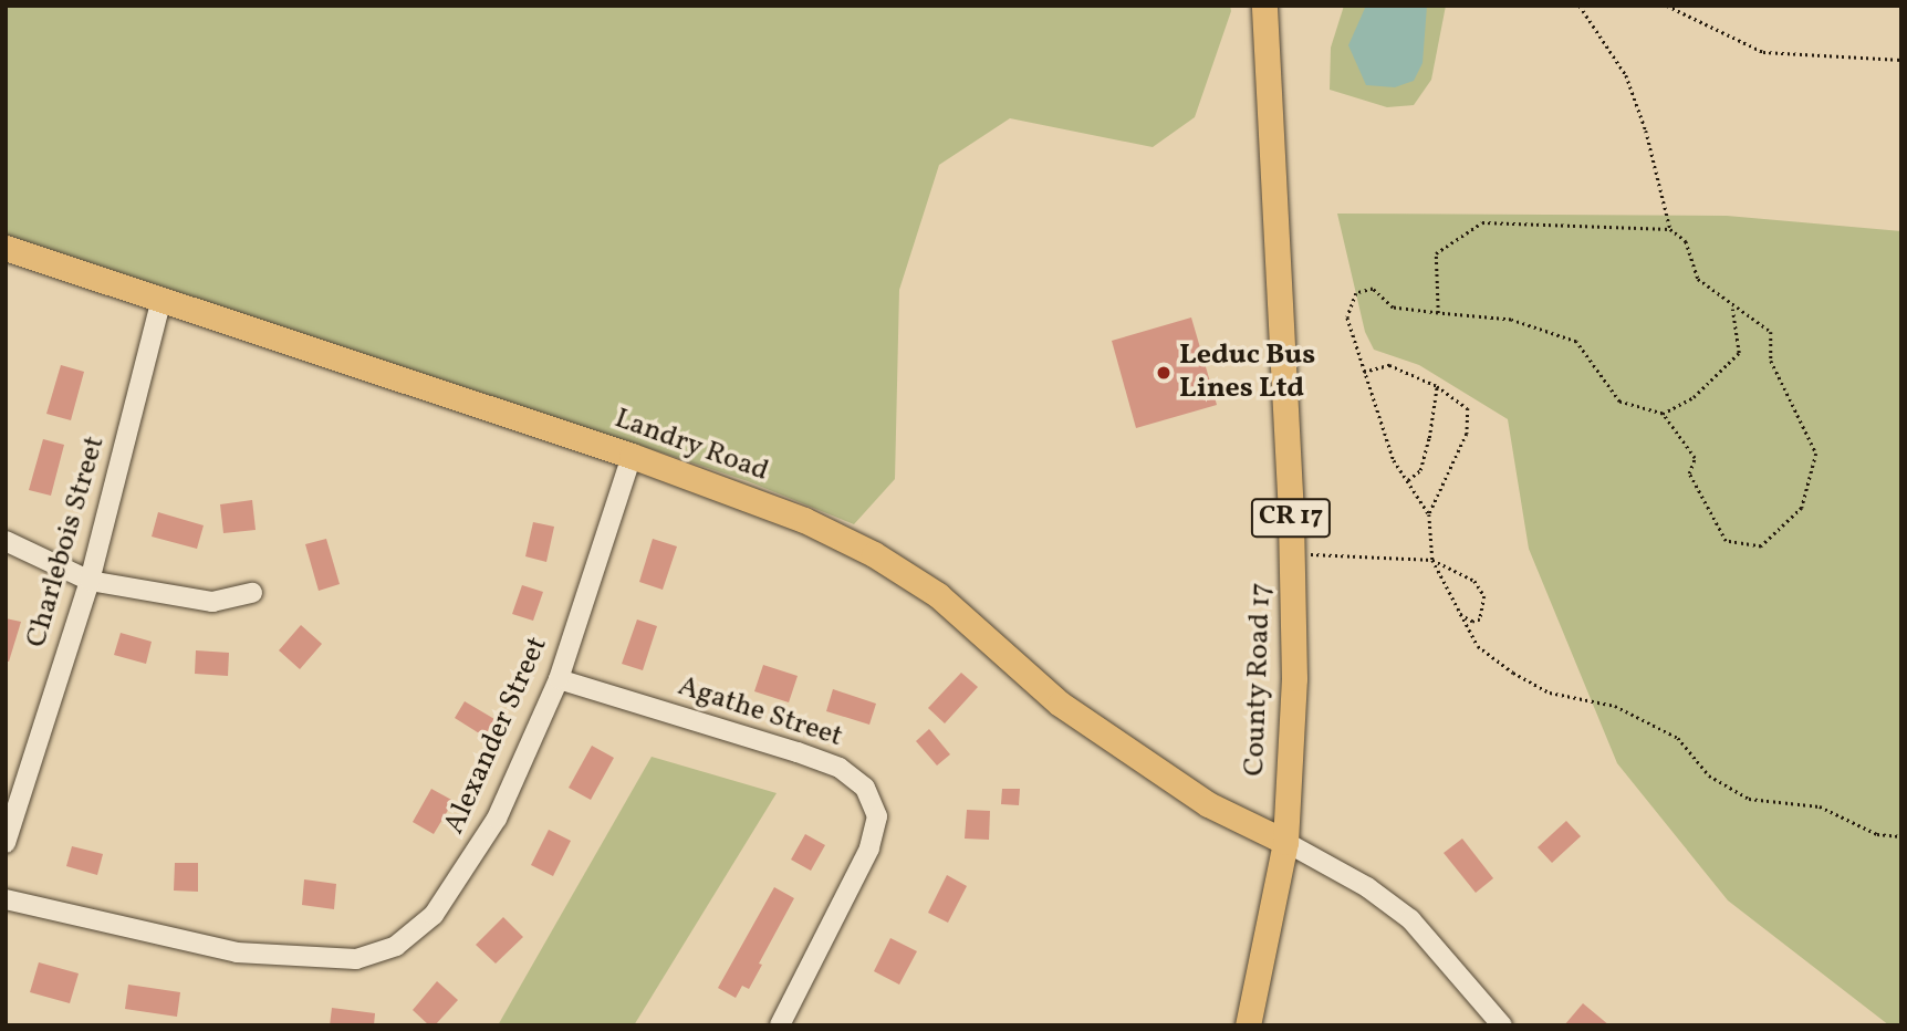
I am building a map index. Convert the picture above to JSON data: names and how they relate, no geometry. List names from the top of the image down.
{
  "streets": {
    "main road": ["Landry Road", "CR 17", "County Road 17"],
    "street": ["Charlebois Street", "Agathe Street", "Alexander Street"]
  },
  "crossings": [
    ["Landry Road", "Charlebois Street"],
    ["Landry Road", "County Road 17"],
    ["Landry Road", "Alexander Street"],
    ["Agathe Street", "Alexander Street"]
  ],
  "places": ["Leduc Bus Lines Ltd"]
}
